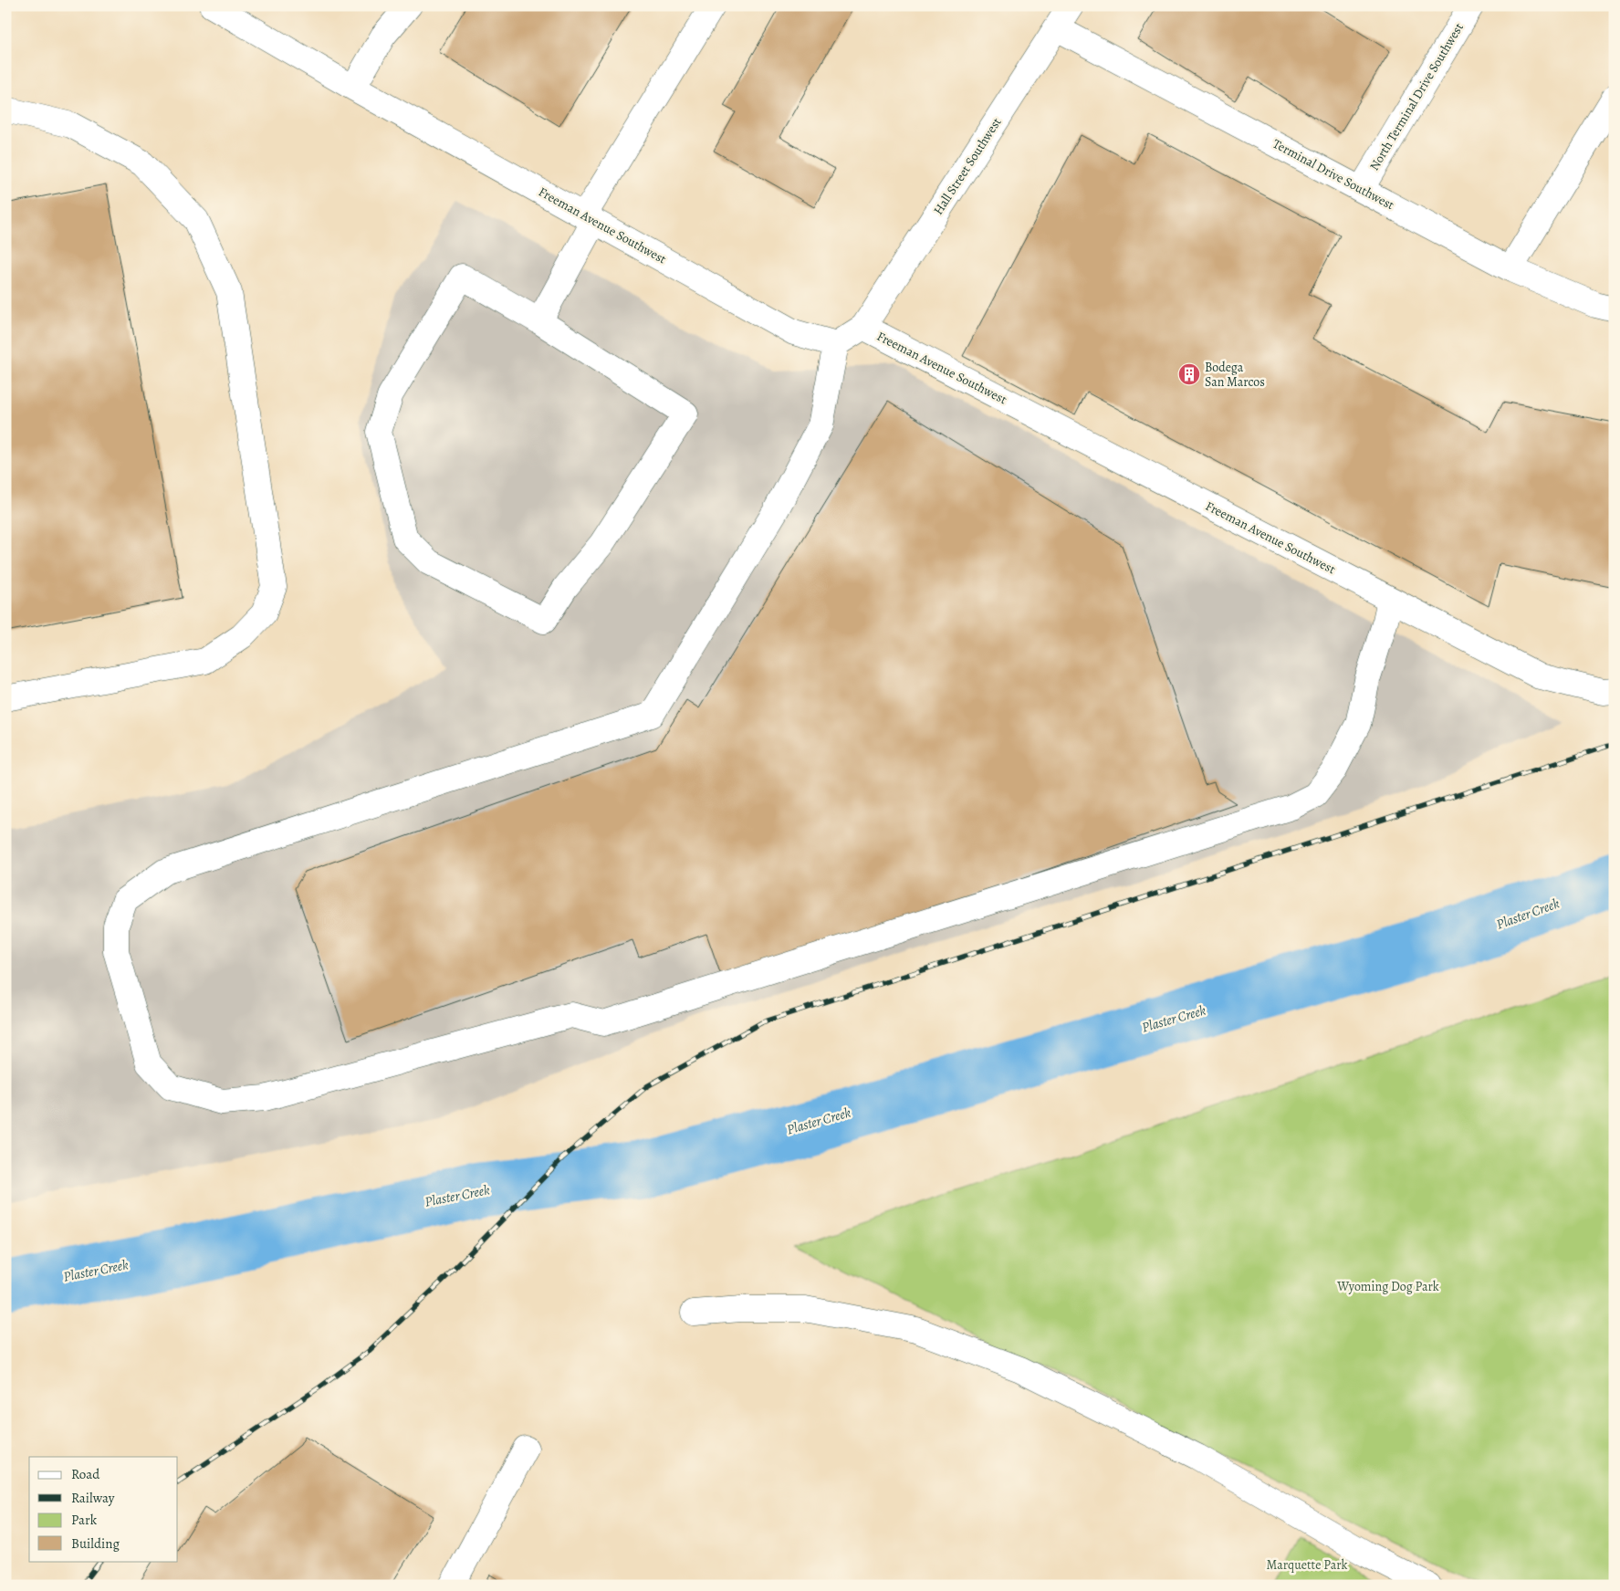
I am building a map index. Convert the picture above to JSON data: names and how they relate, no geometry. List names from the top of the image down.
{
  "streets": {
    "street": [
      "North Terminal Drive Southwest",
      "Hall Street Southwest",
      "Terminal Drive Southwest",
      "Freeman Avenue Southwest"
    ]
  },
  "crossings": [
    ["North Terminal Drive Southwest", "Terminal Drive Southwest"],
    ["Hall Street Southwest", "Terminal Drive Southwest"],
    ["Hall Street Southwest", "Freeman Avenue Southwest"]
  ],
  "water": ["Plaster Creek"],
  "parks": ["Wyoming Dog Park", "Marquette Park"],
  "places": {
    "building": ["Bodega San Marcos"]
  },
  "legend": [
    "Road",
    "Railway",
    "Park",
    "Building"
  ]
}
